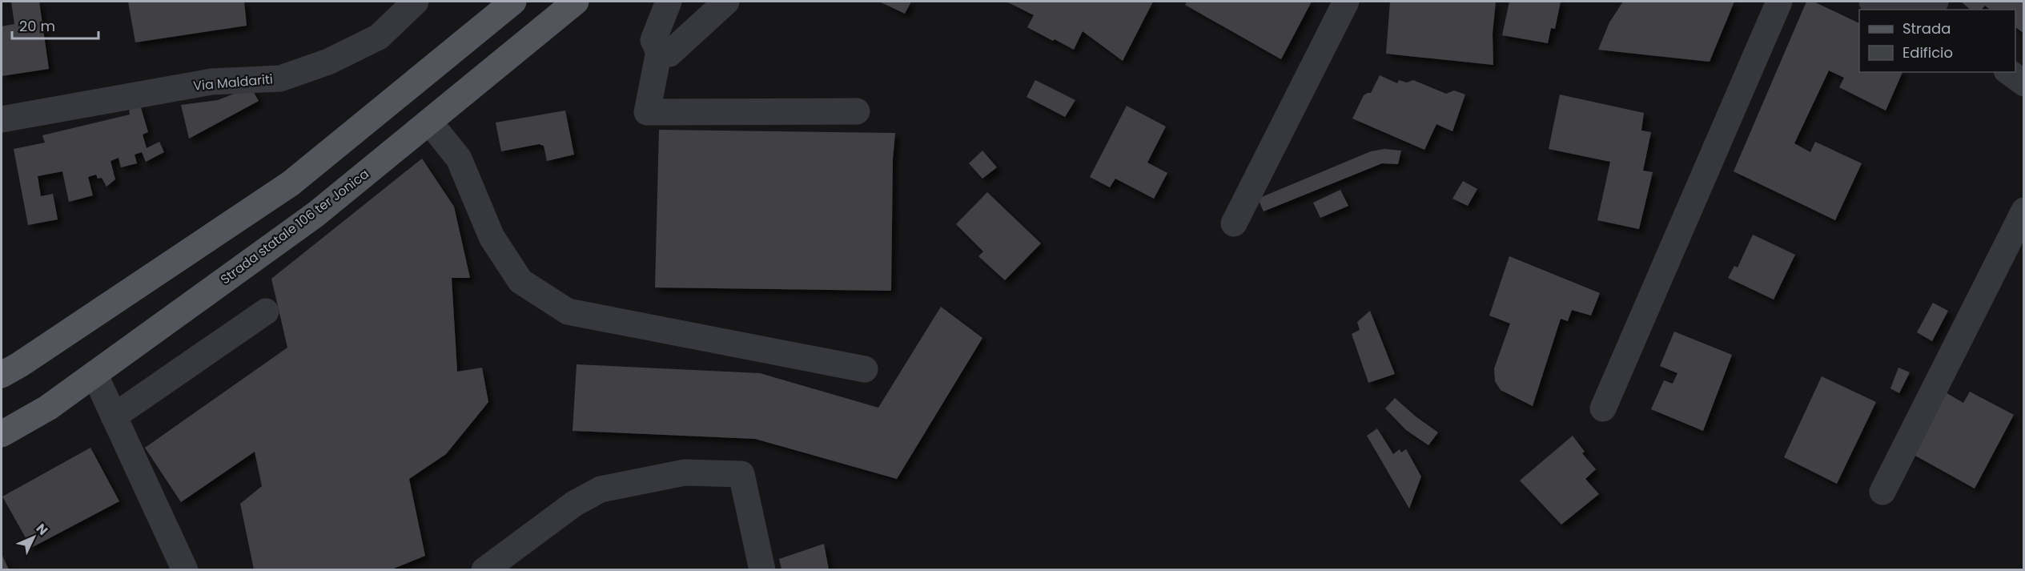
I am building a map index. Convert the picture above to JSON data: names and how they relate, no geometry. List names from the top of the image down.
{
  "streets": {
    "main road": ["Strada statale 106 ter Jonica"],
    "street": ["Via Maldariti"]
  },
  "legend": ["Strada", "Edificio"],
  "scale_bar": "20 m",
  "north": "top right"
}
